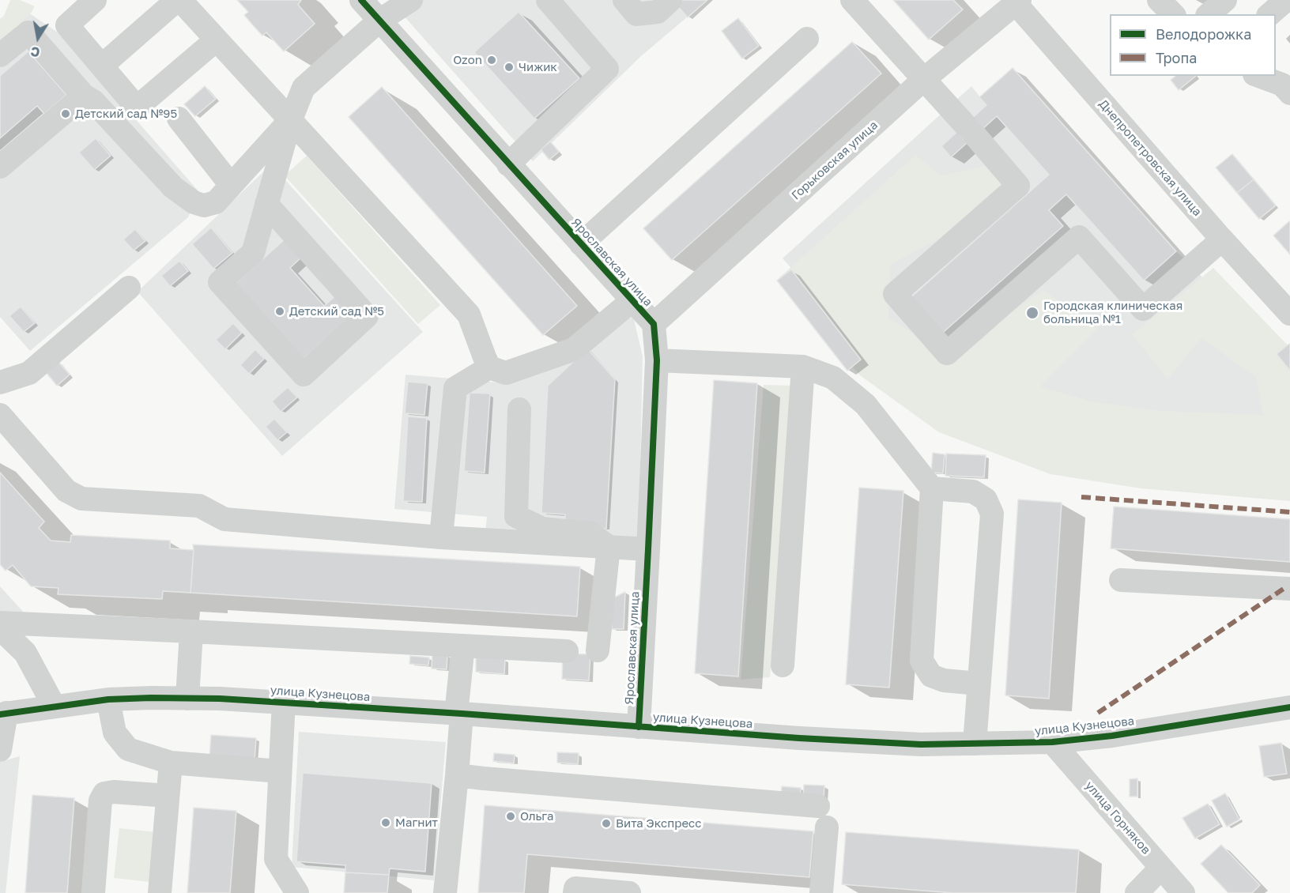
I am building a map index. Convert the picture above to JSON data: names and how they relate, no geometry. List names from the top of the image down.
{
  "streets": {
    "street": [
      "Днепропетровская улица",
      "Горьковская улица",
      "Ярославская улица",
      "улица Кузнецова",
      "улица Горняков"
    ]
  },
  "crossings": [
    ["Днепропетровская улица", "Горьковская улица"],
    ["Горьковская улица", "Ярославская улица"],
    ["Ярославская улица", "улица Кузнецова"],
    ["улица Кузнецова", "улица Горняков"]
  ],
  "places": [
    "Ozon",
    "Чижик",
    "Детский сад №95",
    "Детский сад №5",
    "Городская клиническая больница №1",
    "Ольга",
    "Магнит",
    "Вита Экспресс"
  ],
  "legend": ["Велодорожка", "Тропа"],
  "north": "bottom"
}
